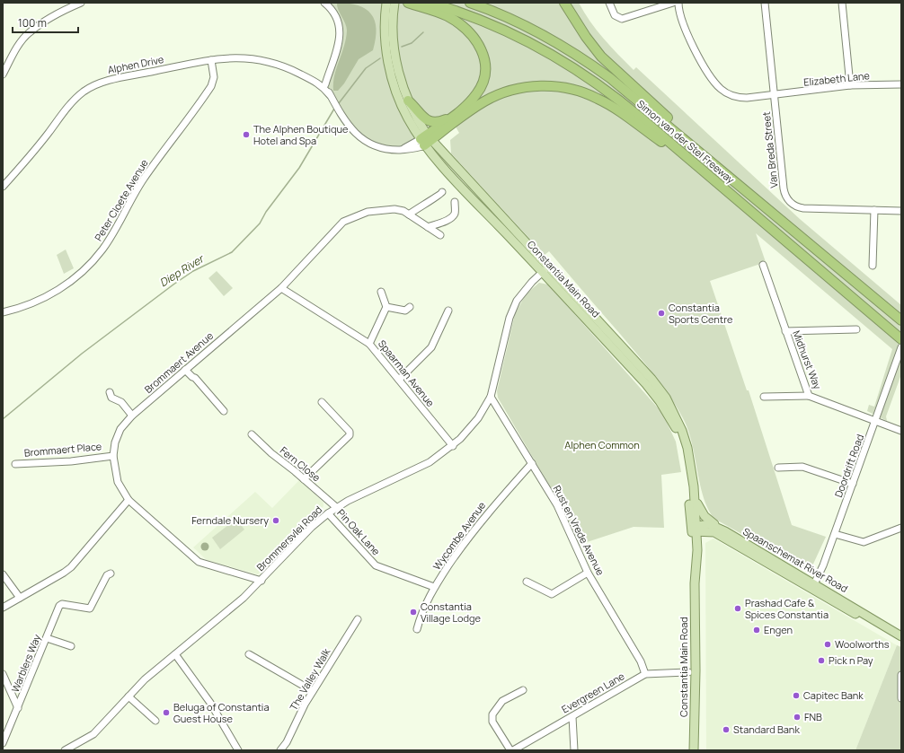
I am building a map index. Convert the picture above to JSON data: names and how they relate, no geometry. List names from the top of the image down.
{
  "streets": {
    "highway": ["Simon van der Stel Freeway"],
    "main road": ["Constantia Main Road", "Spaanschemat River Road"],
    "street": [
      "Alphen Drive",
      "Elizabeth Lane",
      "Van Breda Street",
      "Peter Cloete Avenue",
      "Midhurst Way",
      "Brommaert Avenue",
      "Spaarman Avenue",
      "Brommaert Place",
      "Fern Close",
      "Doordrift Road",
      "Rust en Vrede Avenue",
      "Pin Oak Lane",
      "Wycombe Avenue",
      "Brommersvlei Road",
      "Warblers Way",
      "The Valley Walk",
      "Evergreen Lane"
    ]
  },
  "crossings": [
    ["Alphen Drive", "Peter Cloete Avenue"],
    ["Elizabeth Lane", "Van Breda Street"],
    ["Constantia Main Road", "Brommersvlei Road"],
    ["Constantia Main Road", "Spaanschemat River Road"],
    ["Midhurst Way", "Doordrift Road"],
    ["Brommaert Avenue", "Spaarman Avenue"],
    ["Brommaert Avenue", "Brommaert Place"],
    ["Brommaert Avenue", "Brommersvlei Road"],
    ["Spaarman Avenue", "Brommersvlei Road"],
    ["Fern Close", "Brommersvlei Road"],
    ["Doordrift Road", "Spaanschemat River Road"],
    ["Rust en Vrede Avenue", "Wycombe Avenue"],
    ["Rust en Vrede Avenue", "Brommersvlei Road"],
    ["Rust en Vrede Avenue", "Evergreen Lane"],
    ["Pin Oak Lane", "Wycombe Avenue"],
    ["Pin Oak Lane", "Brommersvlei Road"]
  ],
  "water": ["Diep River"],
  "parks": ["Alphen Common"],
  "places": [
    "The Alphen Boutique Hotel and Spa",
    "Constantia Sports Centre",
    "Ferndale Nursery",
    "Prashad Cafe & Spices Constantia",
    "Constantia Village Lodge",
    "Engen",
    "Woolworths",
    "Pick n Pay",
    "Capitec Bank",
    "Beluga of Constantia Guest House",
    "FNB",
    "Standard Bank"
  ],
  "scale_bar": "100 m"
}
